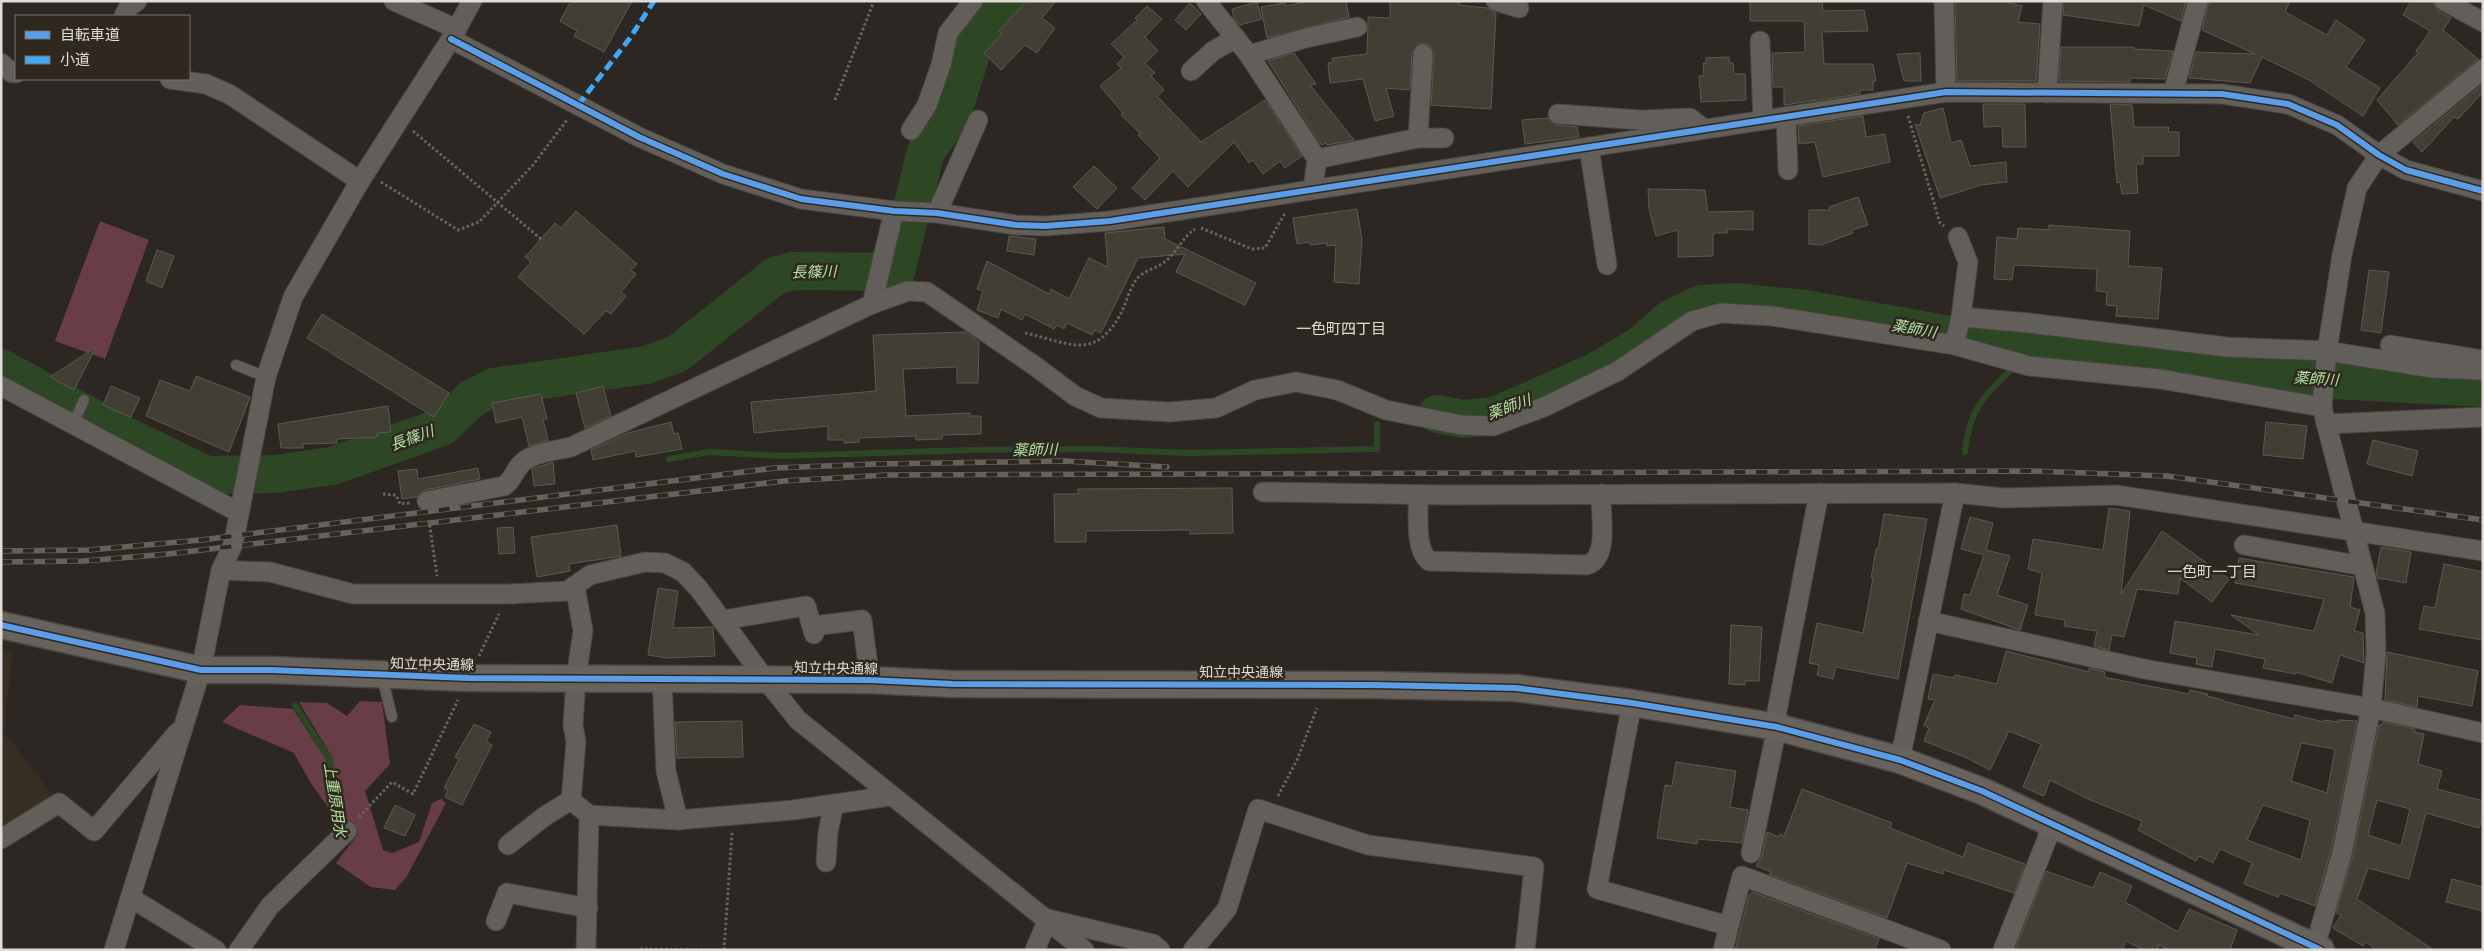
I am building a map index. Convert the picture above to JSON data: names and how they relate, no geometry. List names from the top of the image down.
{
  "streets": {
    "street": ["知立中央通線"]
  },
  "districts": ["一色町四丁目", "一色町一丁目"],
  "water": ["長篠川", "薬師川", "上重原用水"],
  "legend": ["自転車道", "小道"]
}
